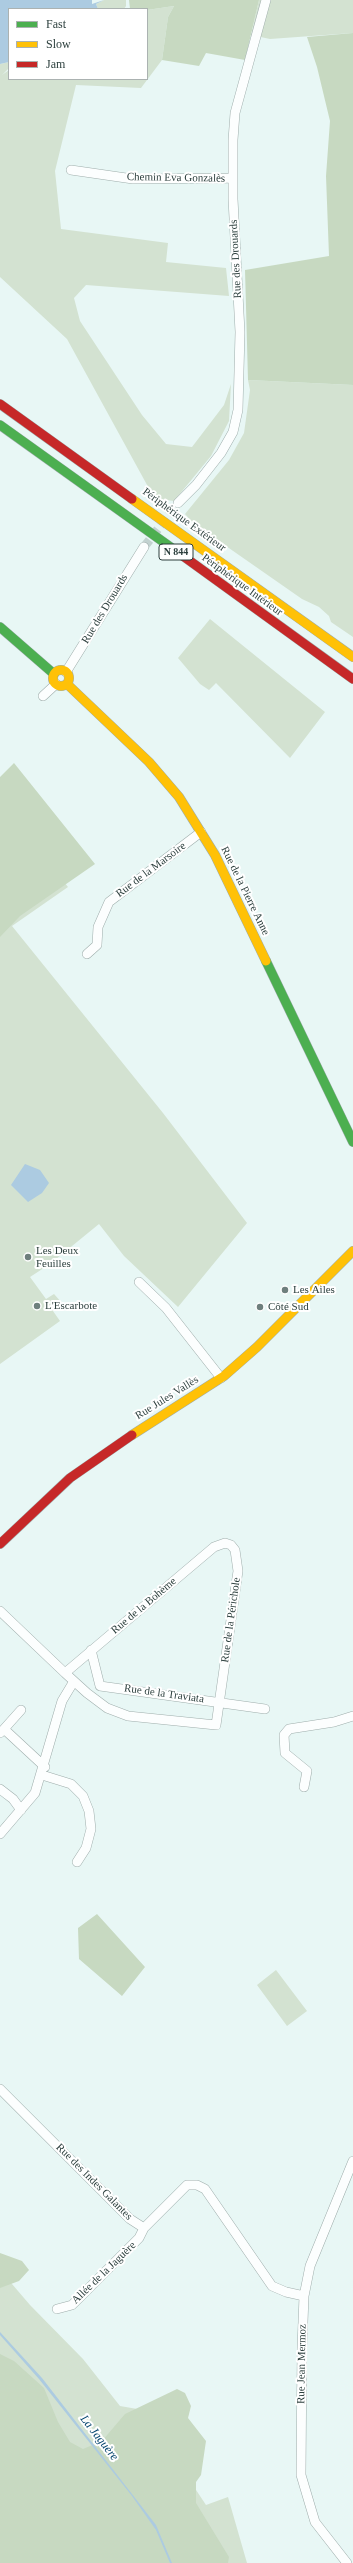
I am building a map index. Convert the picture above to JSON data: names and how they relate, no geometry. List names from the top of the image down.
{
  "streets": {
    "main road": [
      "Périphérique Extérieur",
      "N 844",
      "Périphérique Intérieur",
      "Rue de la Pierre Anne",
      "Rue Jules Vallès"
    ],
    "street": [
      "Chemin Eva Gonzalès",
      "Rue des Drouards",
      "Rue de la Marsoire",
      "Rue de la Bohème",
      "Rue de la Périchole",
      "Rue de la Traviata",
      "Rue des Indes Galantes",
      "Allée de la Jaguère",
      "Rue Jean Mermoz"
    ]
  },
  "crossings": [
    ["Chemin Eva Gonzalès", "Rue des Drouards"],
    ["Rue des Drouards", "Rue de la Pierre Anne"],
    ["Rue de la Marsoire", "Rue de la Pierre Anne"],
    ["Rue de la Bohème", "Rue de la Périchole"],
    ["Rue de la Bohème", "Rue de la Traviata"],
    ["Rue de la Périchole", "Rue de la Traviata"],
    ["Rue des Indes Galantes", "Allée de la Jaguère"],
    ["Rue des Indes Galantes", "Rue Jean Mermoz"]
  ],
  "water": ["La Jaguère"],
  "places": [
    "Les Deux Feuilles",
    "Les Ailes",
    "L'Escarbote",
    "Côté Sud"
  ],
  "legend": ["Fast", "Slow", "Jam"]
}
